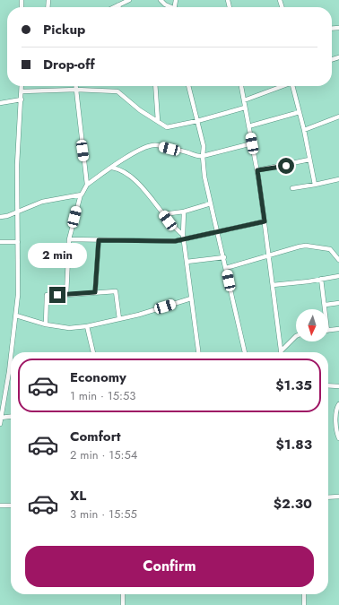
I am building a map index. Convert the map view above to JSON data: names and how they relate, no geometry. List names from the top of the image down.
{
  "north": "bottom",
  "page": {
    "banner": ["Pickup", "Drop-off"],
    "bubble": "2 min",
    "list": [
      {
        "name": "Economy",
        "note": "1 min · 15:53",
        "value": "$1.35"
      },
      {
        "name": "Comfort",
        "note": "2 min · 15:54",
        "value": "$1.83"
      },
      {
        "name": "XL",
        "note": "3 min · 15:55",
        "value": "$2.30"
      }
    ],
    "buttons": "Confirm"
  }
}
